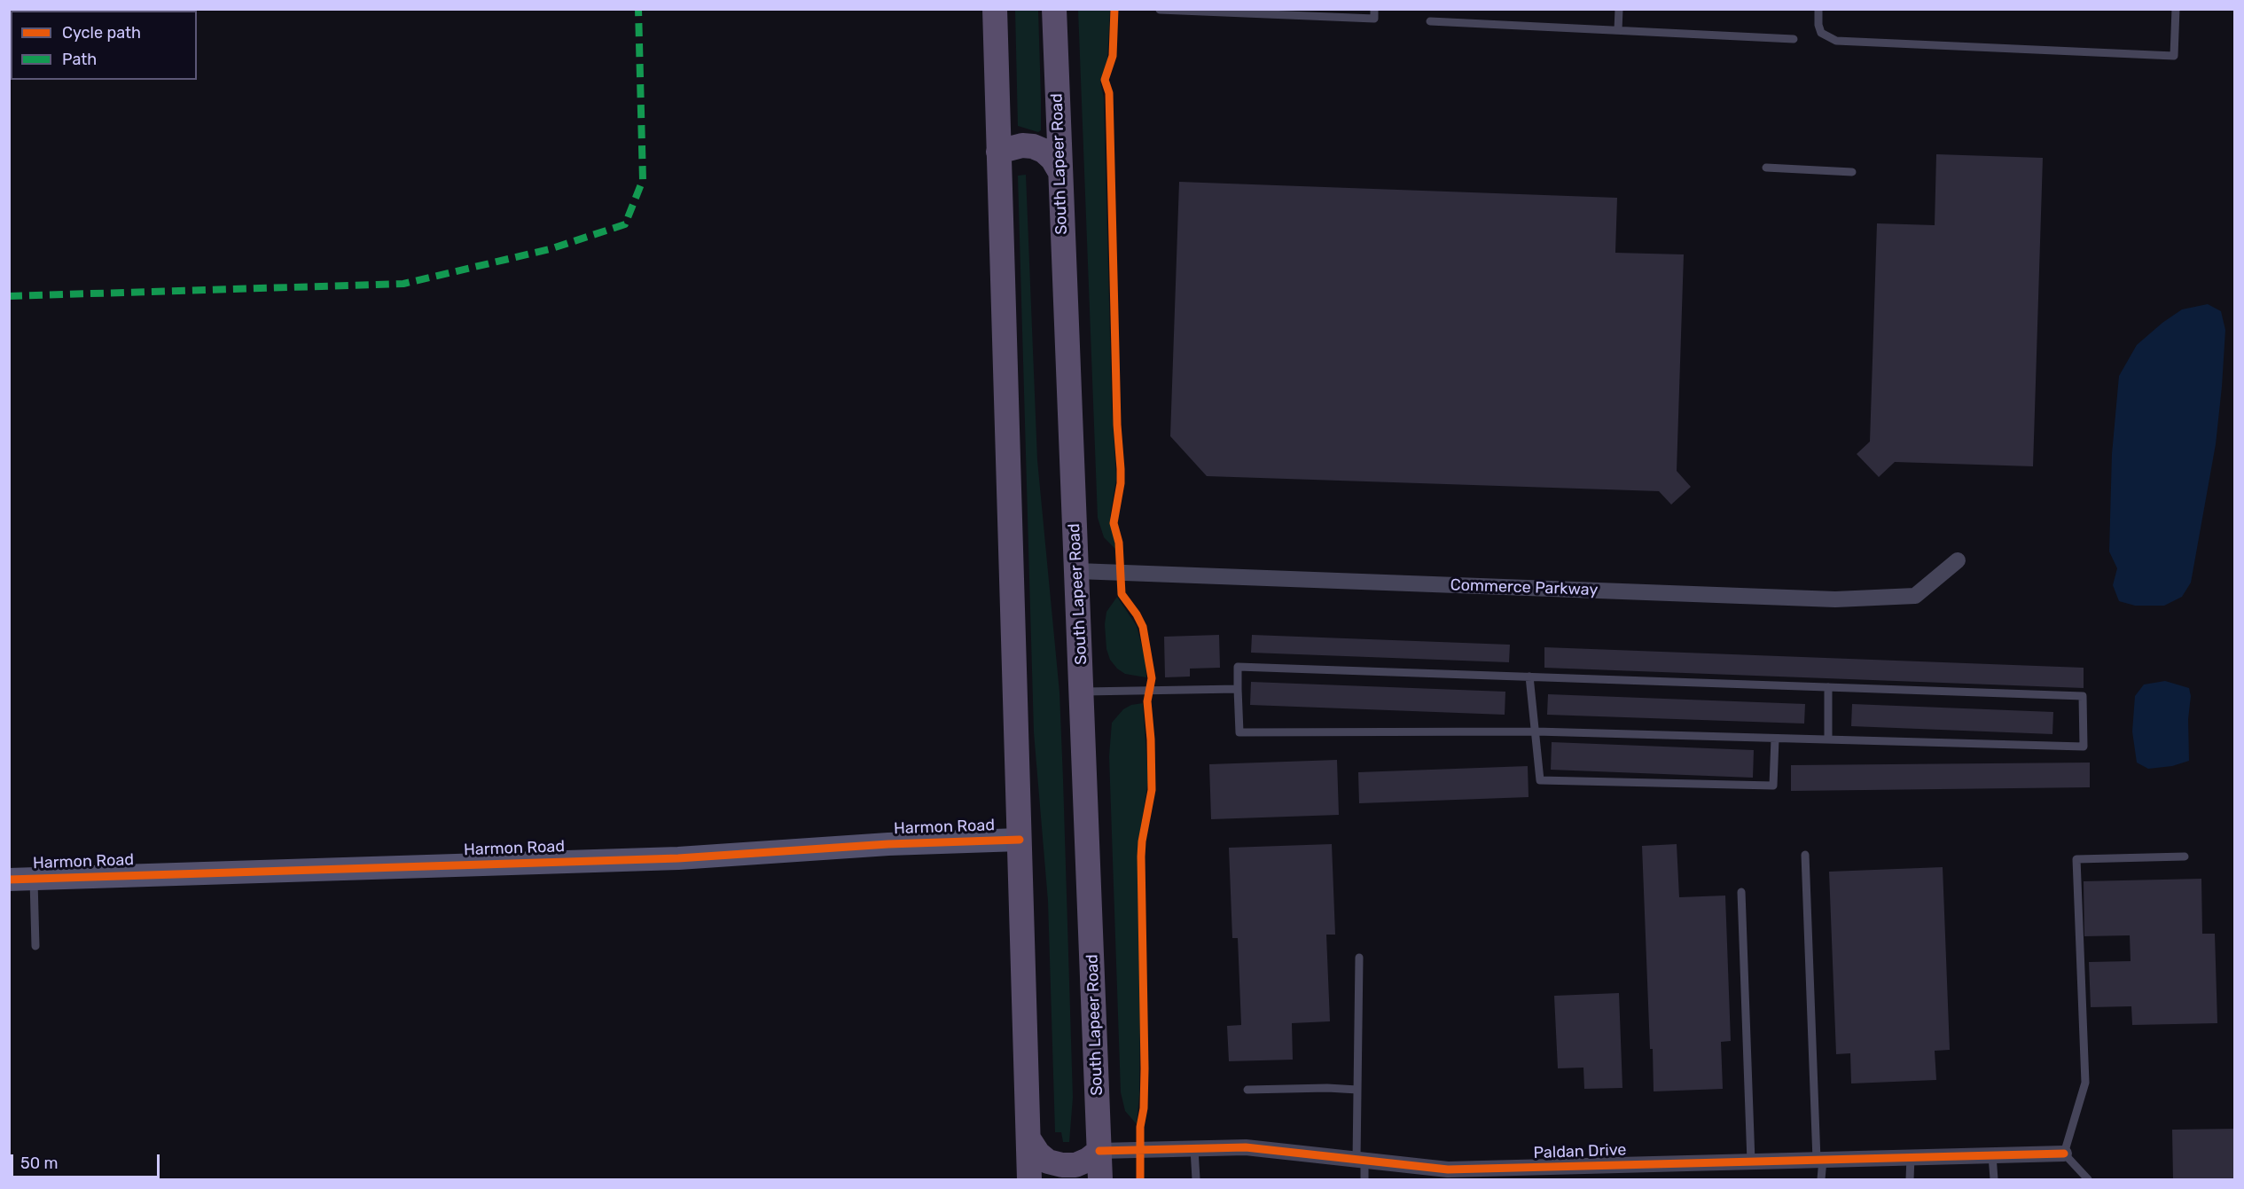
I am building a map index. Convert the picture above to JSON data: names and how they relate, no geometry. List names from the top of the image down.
{
  "streets": {
    "main road": ["South Lapeer Road"],
    "street": ["Commerce Parkway", "Harmon Road", "Paldan Drive"]
  },
  "crossings": [
    ["South Lapeer Road", "Commerce Parkway"],
    ["South Lapeer Road", "Paldan Drive"]
  ],
  "legend": ["Cycle path", "Path"],
  "scale_bar": "50 m"
}
